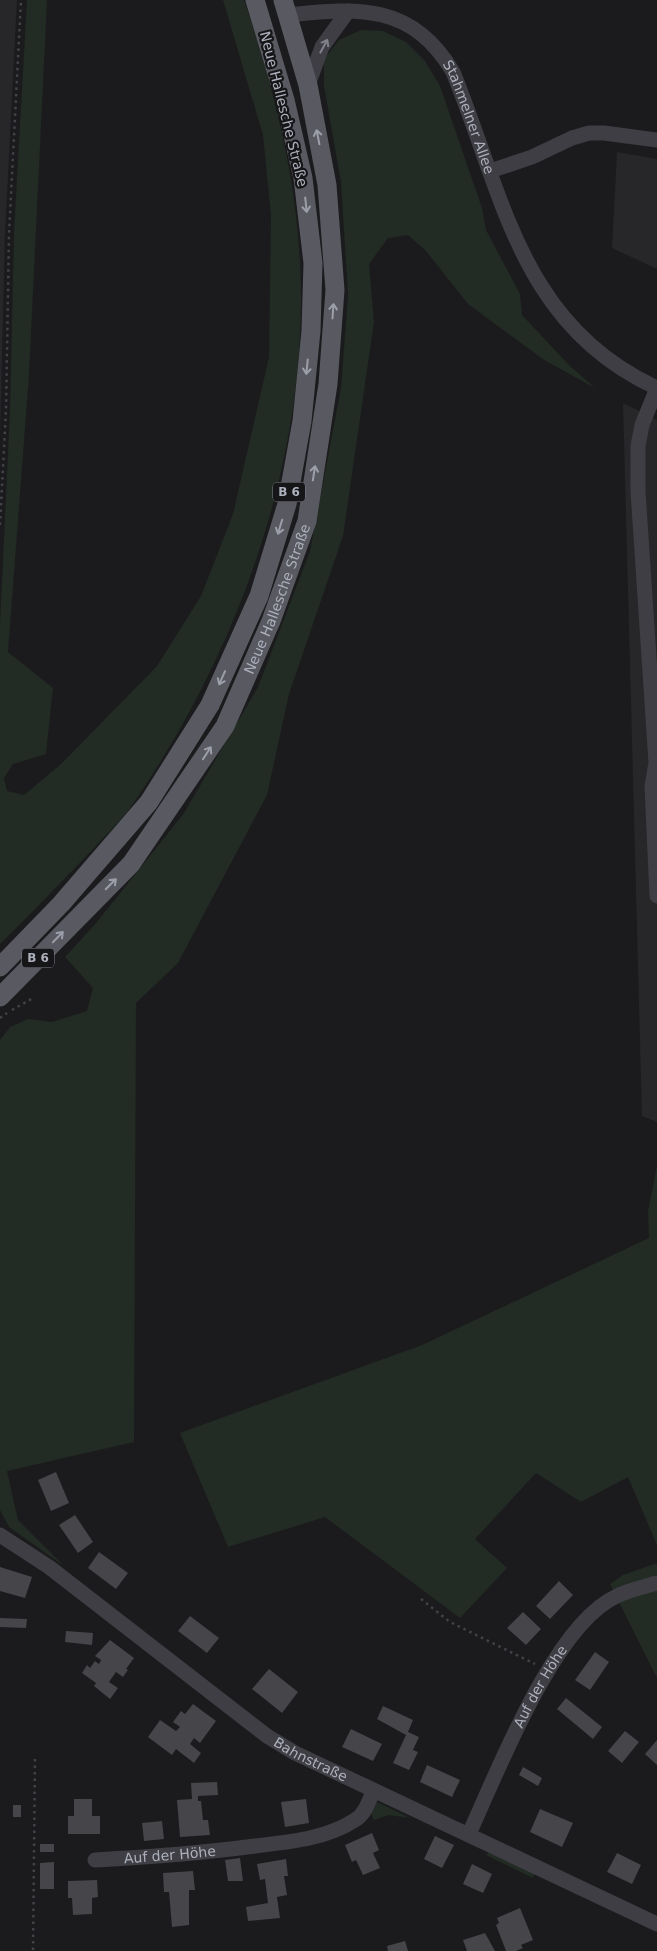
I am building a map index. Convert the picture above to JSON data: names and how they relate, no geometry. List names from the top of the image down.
{
  "streets": {
    "main road": ["Neue Hallesche Straße", "Stahmelner Allee", "B 6"],
    "street": ["Auf der Höhe", "Bahnstraße"]
  },
  "crossings": [
    ["Neue Hallesche Straße", "Stahmelner Allee"],
    ["Auf der Höhe", "Bahnstraße"]
  ]
}
